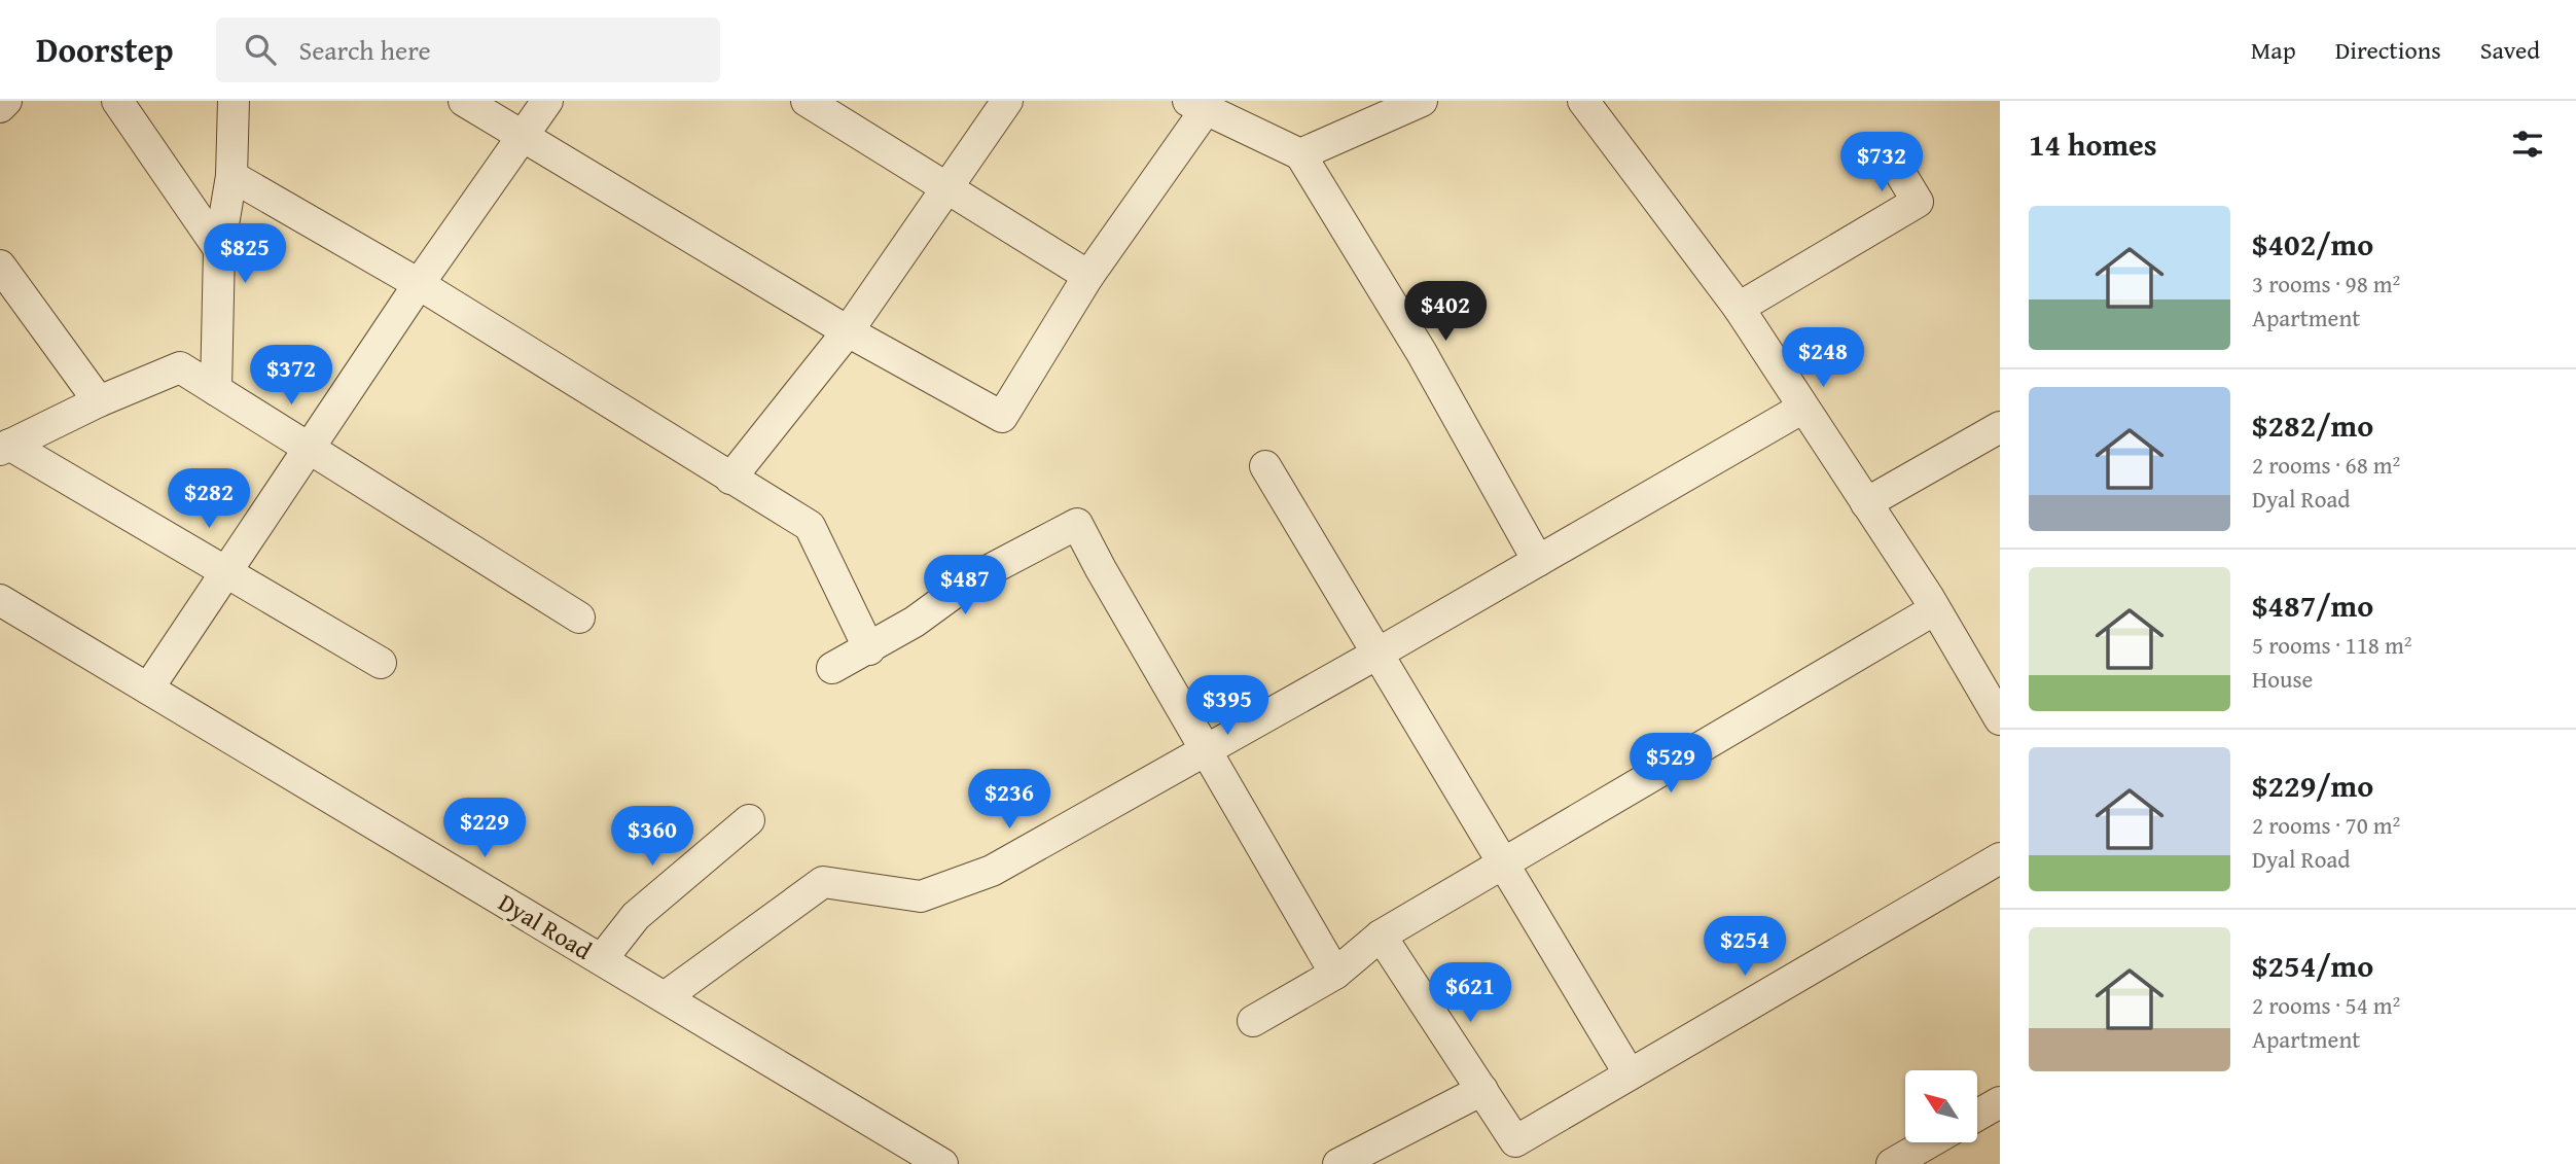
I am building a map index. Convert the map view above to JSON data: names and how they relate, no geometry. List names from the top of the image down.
{
  "streets": {
    "street": ["Dyal Road"]
  },
  "north": "top left",
  "page": {
    "header": "Doorstep",
    "search": "Search here",
    "nav": ["Map", "Directions", "Saved"],
    "heading": "14 homes",
    "price": [
      "$732",
      "$825",
      "$402",
      "$248",
      "$372",
      "$282",
      "$487",
      "$395",
      "$529",
      "$236",
      "$229",
      "$360",
      "$254",
      "$621"
    ],
    "list": [
      {
        "name": "$402/mo",
        "note": "3 rooms · 98 m² · Apartment"
      },
      {
        "name": "$282/mo",
        "note": "2 rooms · 68 m² · Dyal Road"
      },
      {
        "name": "$487/mo",
        "note": "5 rooms · 118 m² · House"
      },
      {
        "name": "$229/mo",
        "note": "2 rooms · 70 m² · Dyal Road"
      },
      {
        "name": "$254/mo",
        "note": "2 rooms · 54 m² · Apartment"
      }
    ]
  }
}
